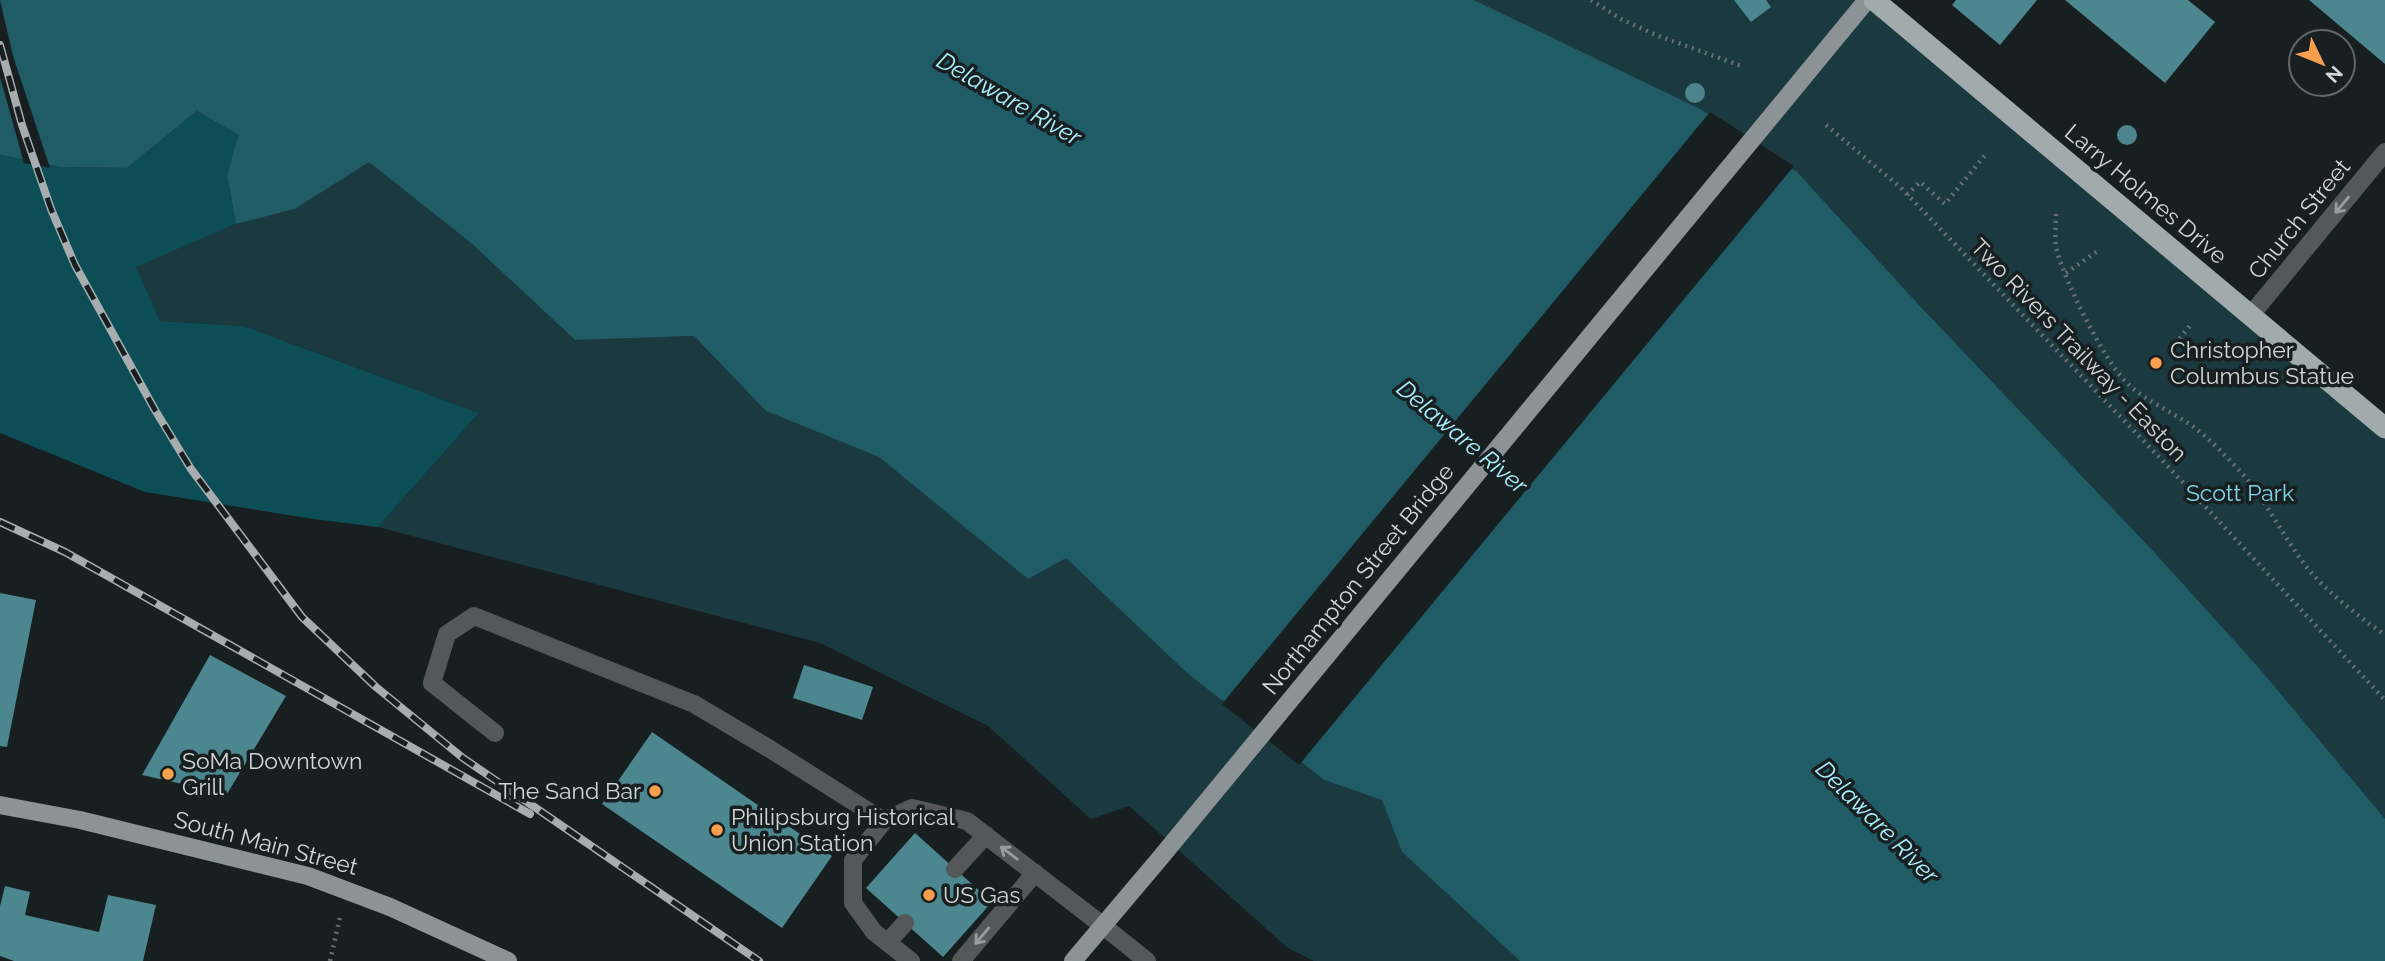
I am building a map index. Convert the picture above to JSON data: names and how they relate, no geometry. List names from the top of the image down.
{
  "streets": {
    "highway": ["Larry Holmes Drive"],
    "main road": ["Northampton Street Bridge", "South Main Street"],
    "street": ["Church Street"],
    "path": ["Two Rivers Trailway - Easton"]
  },
  "crossings": [
    ["Larry Holmes Drive", "Church Street"]
  ],
  "one_way": ["Church Street"],
  "water": ["Delaware River"],
  "parks": ["Scott Park"],
  "places": [
    "Christopher Columbus Statue",
    "SoMa Downtown Grill",
    "The Sand Bar",
    "Philipsburg Historical Union Station",
    "US Gas"
  ],
  "north": "bottom right"
}
